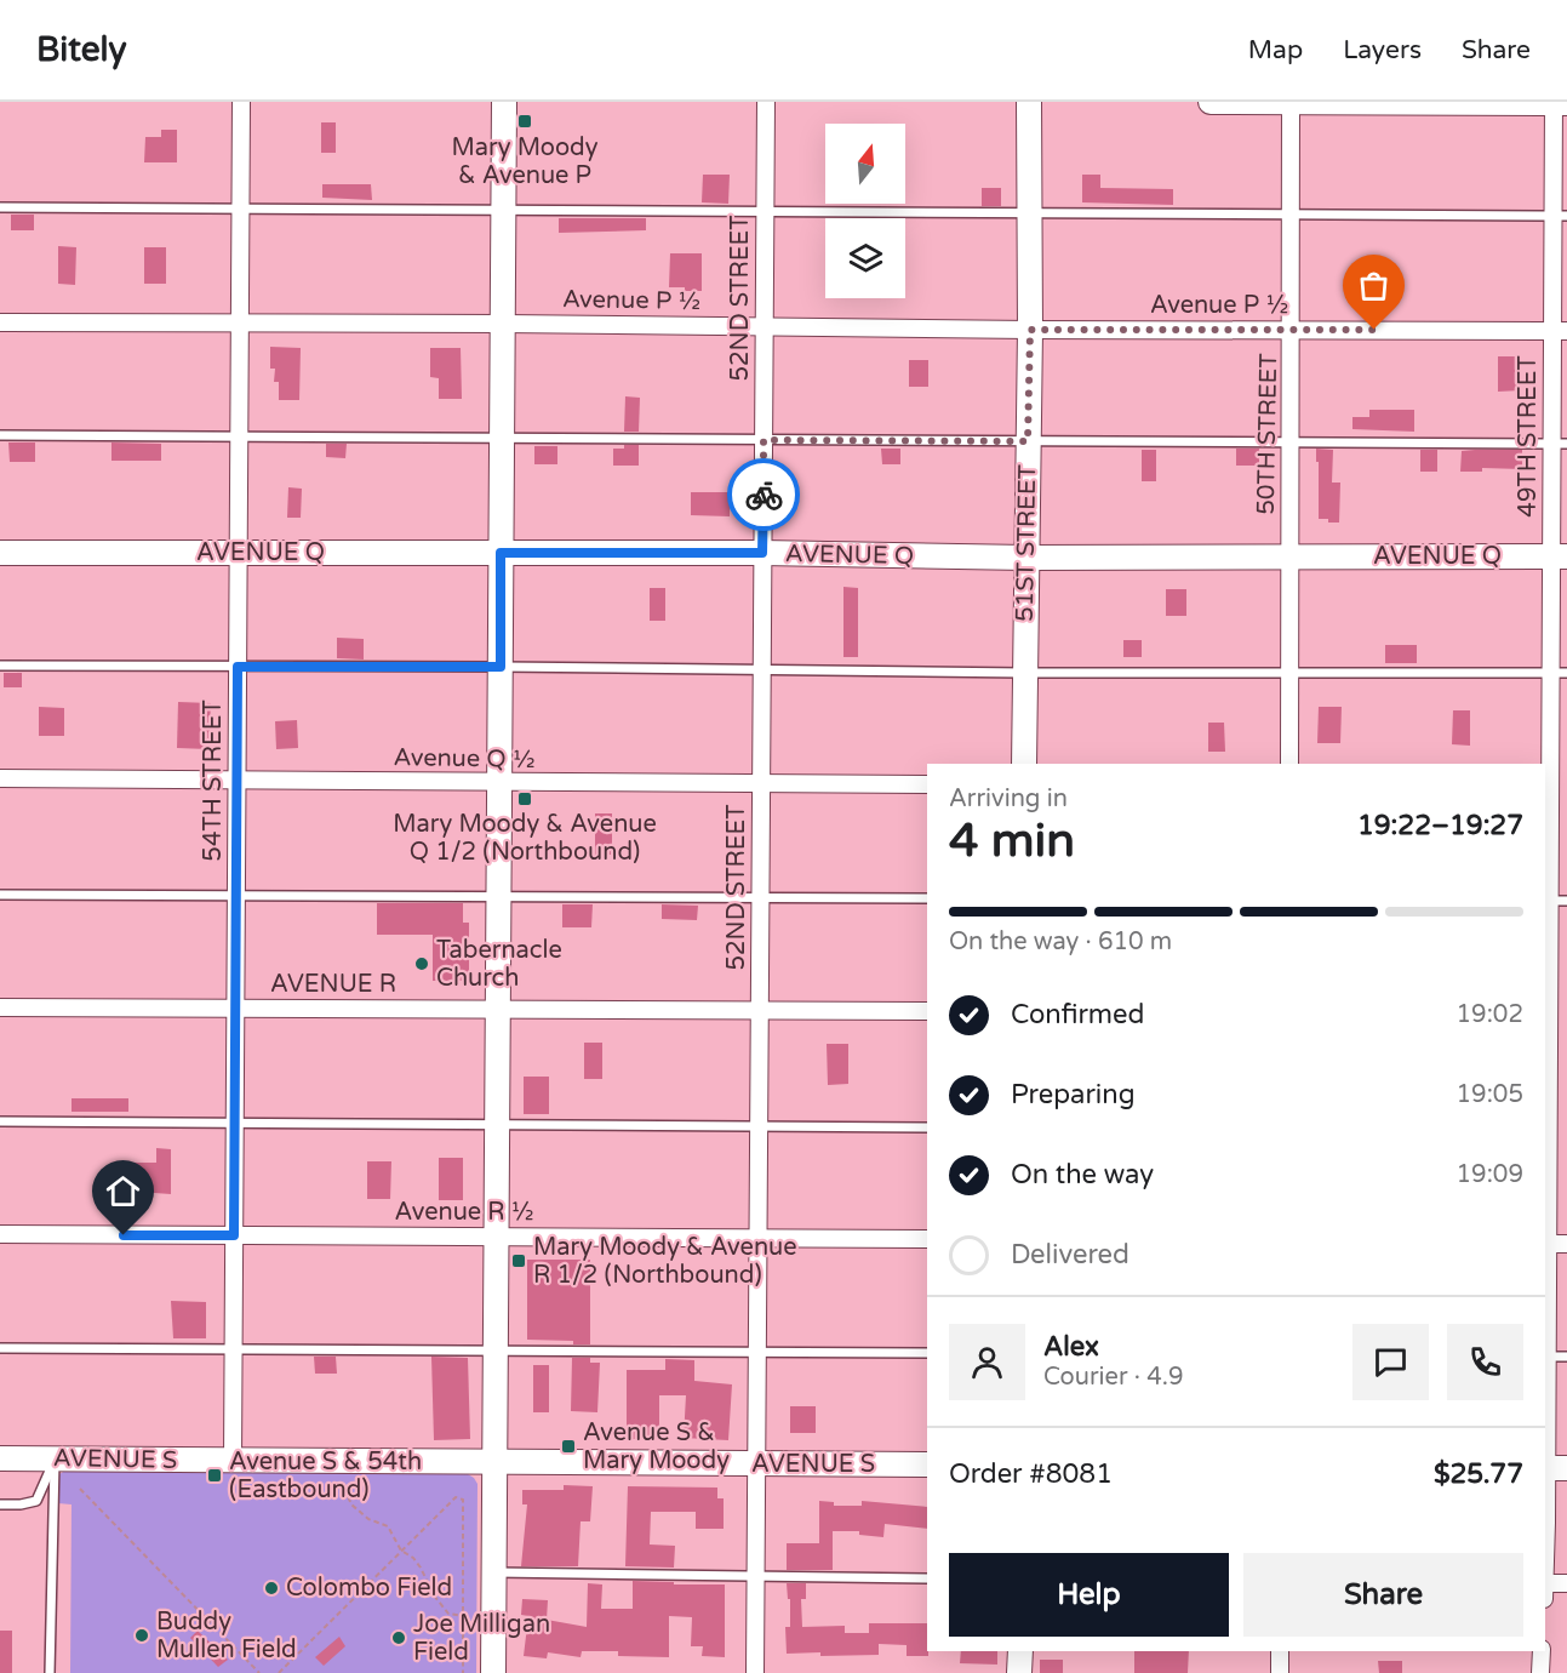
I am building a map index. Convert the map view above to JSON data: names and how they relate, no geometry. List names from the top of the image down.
{
  "streets": {
    "main road": ["51ST STREET", "AVENUE Q", "AVENUE S"],
    "street": [
      "52ND STREET",
      "Avenue P ½",
      "50TH STREET",
      "49TH STREET",
      "Avenue Q ½",
      "54TH STREET",
      "AVENUE R",
      "Avenue R ½"
    ]
  },
  "crossings": [
    ["52ND STREET", "Avenue P ½"],
    ["52ND STREET", "AVENUE Q"],
    ["52ND STREET", "Avenue Q ½"],
    ["52ND STREET", "AVENUE R"],
    ["52ND STREET", "Avenue R ½"],
    ["52ND STREET", "AVENUE S"],
    ["Avenue P ½", "50TH STREET"],
    ["Avenue P ½", "49TH STREET"],
    ["Avenue P ½", "51ST STREET"],
    ["Avenue P ½", "54TH STREET"],
    ["50TH STREET", "AVENUE Q"],
    ["49TH STREET", "AVENUE Q"],
    ["51ST STREET", "AVENUE Q"],
    ["AVENUE Q", "54TH STREET"],
    ["Avenue Q ½", "54TH STREET"],
    ["54TH STREET", "AVENUE R"],
    ["54TH STREET", "Avenue R ½"],
    ["54TH STREET", "AVENUE S"]
  ],
  "places": {
    "transit": [
      "Mary Moody & Avenue P",
      "Mary Moody & Avenue Q 1/2 (Northbound)",
      "Mary Moody & Avenue R 1/2 (Northbound)",
      "Avenue S & Mary Moody",
      "Avenue S & 54th (Eastbound)"
    ],
    "other": [
      "Tabernacle Church",
      "Colombo Field",
      "Buddy Mullen Field",
      "Joe Milligan Field"
    ]
  },
  "north": "top",
  "page": {
    "header": "Bitely",
    "nav": ["Map", "Layers", "Share"],
    "heading": ["4 min", "Arriving in", "19:22–19:27"],
    "panel": [
      "Alex",
      "Courier · 4.9",
      "Order #8081",
      "$25.77"
    ],
    "bar": "On the way · 610 m",
    "list": [
      ["Confirmed", "19:02"],
      ["Preparing", "19:05"],
      ["On the way", "19:09"],
      "Delivered"
    ],
    "buttons": ["Help", "Share"]
  }
}
